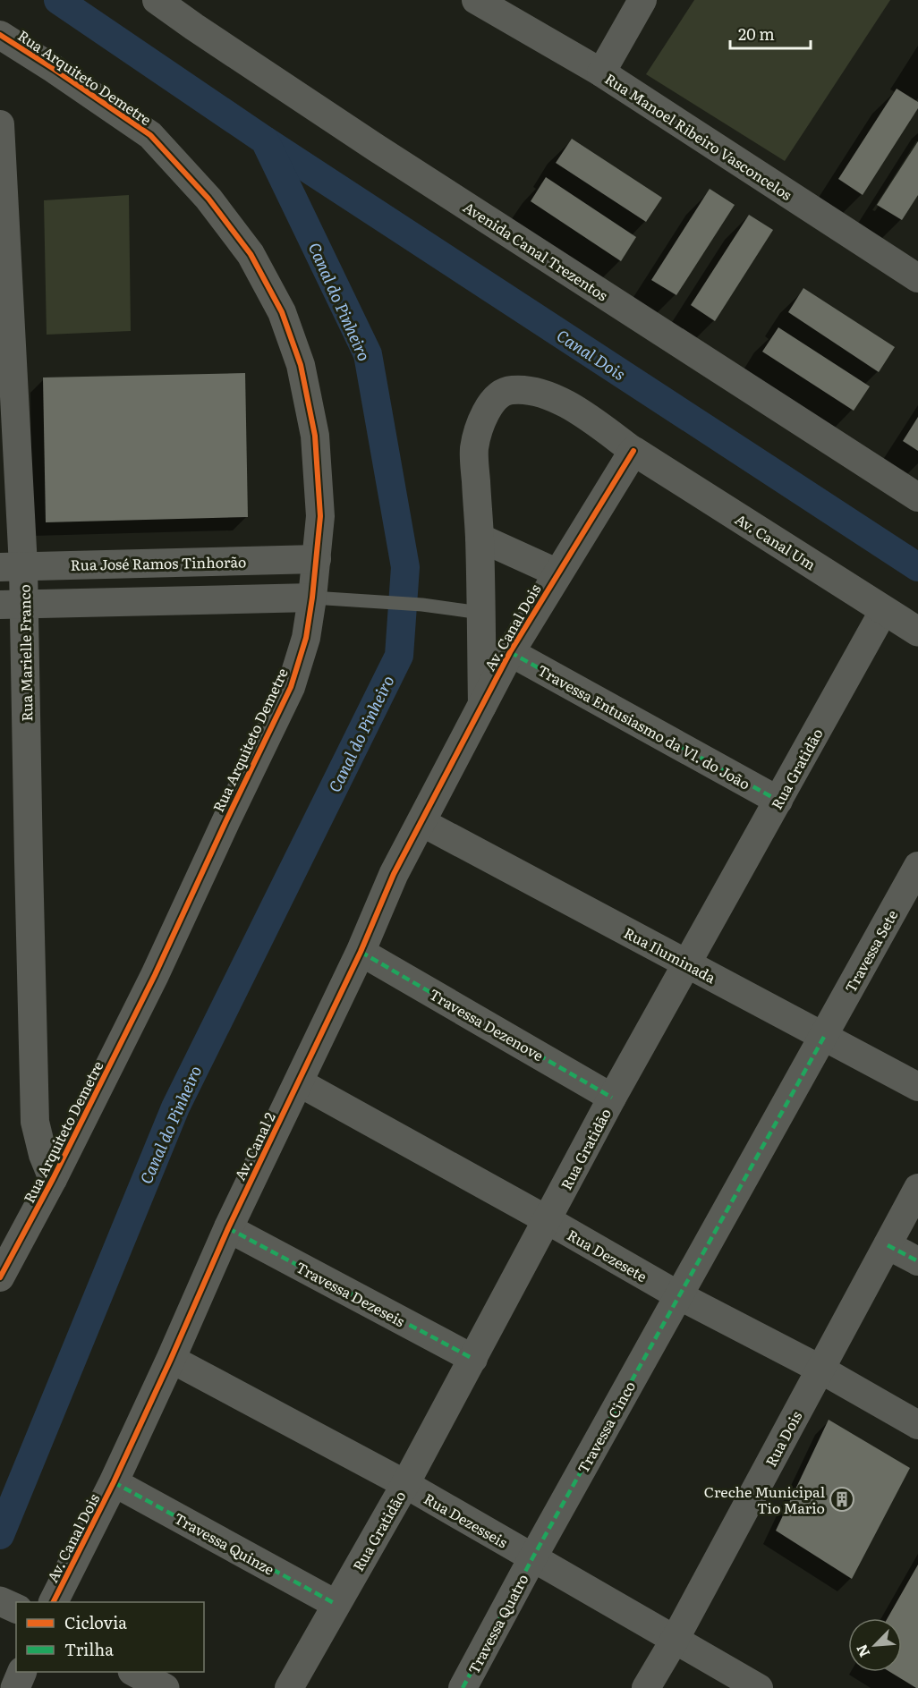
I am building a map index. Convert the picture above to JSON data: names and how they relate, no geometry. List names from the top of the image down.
{
  "streets": {
    "street": [
      "Rua Arquiteto Demetre",
      "Rua Manoel Ribeiro Vasconcelos",
      "Avenida Canal Trezentos",
      "Av. Canal Um",
      "Rua José Ramos Tinhorão",
      "Av. Canal Dois",
      "Rua Marielle Franco",
      "Travessa Entusiasmo da Vl. do João",
      "Rua Gratidão",
      "Travessa Sete",
      "Rua Iluminada",
      "Travessa Dezenove",
      "Av. Canal 2",
      "Rua Dezesete",
      "Travessa Dezeseis",
      "Travessa Cinco",
      "Rua Dois",
      "Rua Dezesseis",
      "Travessa Quinze",
      "Travessa Quatro"
    ]
  },
  "crossings": [
    ["Rua Arquiteto Demetre", "Rua José Ramos Tinhorão"],
    ["Rua Arquiteto Demetre", "Rua Marielle Franco"],
    ["Av. Canal Um", "Av. Canal Dois"],
    ["Av. Canal Um", "Rua Gratidão"],
    ["Rua José Ramos Tinhorão", "Rua Marielle Franco"],
    ["Av. Canal Dois", "Travessa Entusiasmo da Vl. do João"],
    ["Av. Canal Dois", "Rua Iluminada"],
    ["Av. Canal Dois", "Av. Canal 2"],
    ["Av. Canal Dois", "Travessa Quinze"],
    ["Travessa Entusiasmo da Vl. do João", "Rua Gratidão"],
    ["Rua Gratidão", "Rua Iluminada"],
    ["Rua Gratidão", "Travessa Dezenove"],
    ["Rua Gratidão", "Rua Dezesete"],
    ["Rua Gratidão", "Travessa Dezeseis"],
    ["Rua Gratidão", "Rua Dezesseis"],
    ["Rua Gratidão", "Travessa Quinze"],
    ["Travessa Sete", "Rua Iluminada"],
    ["Travessa Sete", "Rua Dezesete"],
    ["Travessa Sete", "Travessa Cinco"],
    ["Rua Iluminada", "Av. Canal 2"],
    ["Travessa Dezenove", "Av. Canal 2"],
    ["Av. Canal 2", "Rua Dezesete"],
    ["Av. Canal 2", "Travessa Dezeseis"],
    ["Av. Canal 2", "Rua Dezesseis"],
    ["Av. Canal 2", "Travessa Quinze"],
    ["Rua Dezesete", "Travessa Cinco"],
    ["Rua Dezesete", "Rua Dois"],
    ["Travessa Cinco", "Rua Dezesseis"],
    ["Travessa Cinco", "Travessa Quatro"],
    ["Rua Dois", "Rua Dezesseis"],
    ["Rua Dezesseis", "Travessa Quatro"]
  ],
  "water": ["Canal do Pinheiro", "Canal Dois"],
  "places": {
    "building": ["Creche Municipal Tio Mario"]
  },
  "legend": ["Ciclovia", "Trilha"],
  "scale_bar": "20 m",
  "north": "bottom left"
}
